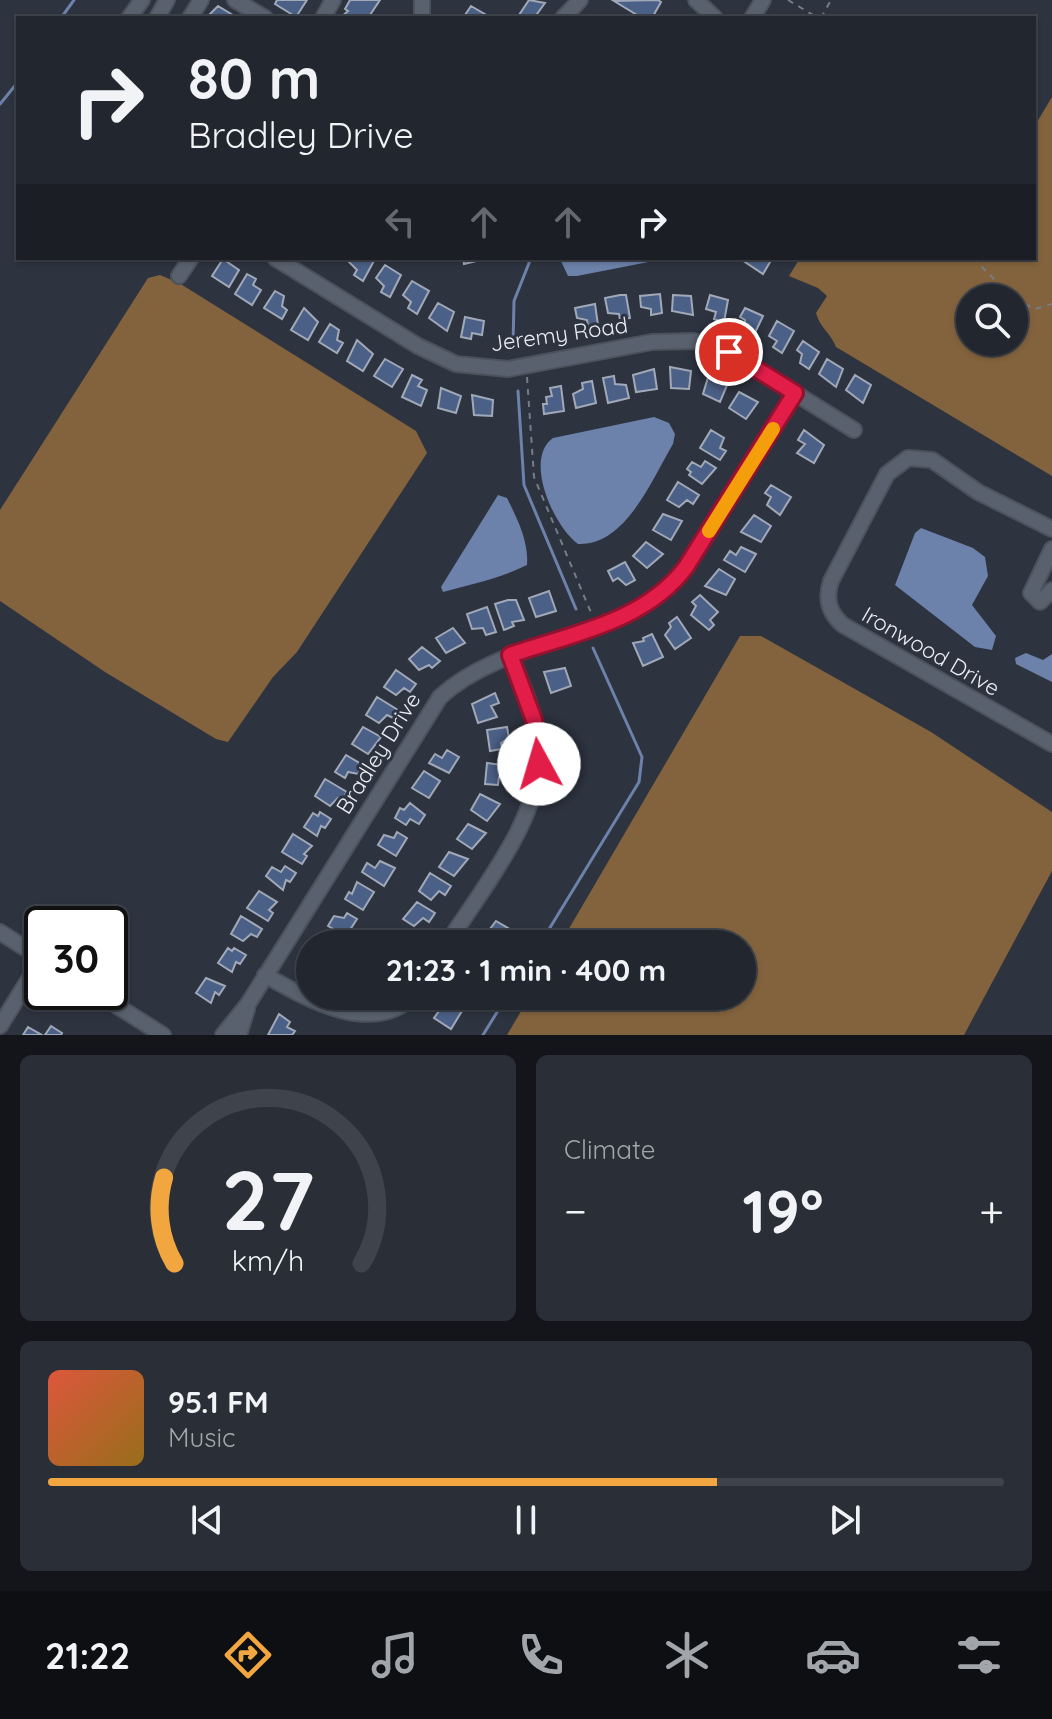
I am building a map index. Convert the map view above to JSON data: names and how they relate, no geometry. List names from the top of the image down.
{
  "streets": {
    "street": ["Jeremy Road", "Ironwood Drive", "Bradley Drive"]
  },
  "crossings": [
    ["Jeremy Road", "Bradley Drive"]
  ],
  "page": {
    "turn": ["80 m", "Bradley Drive"],
    "limit": "30",
    "trip": "21:23 · 1 min · 400 m",
    "tile": "Climate",
    "heat": ["−", "19°", "+"],
    "song": ["95.1 FM", "Music"],
    "tabs": "21:22",
    "gauge": ["27", "km/h"]
  }
}
